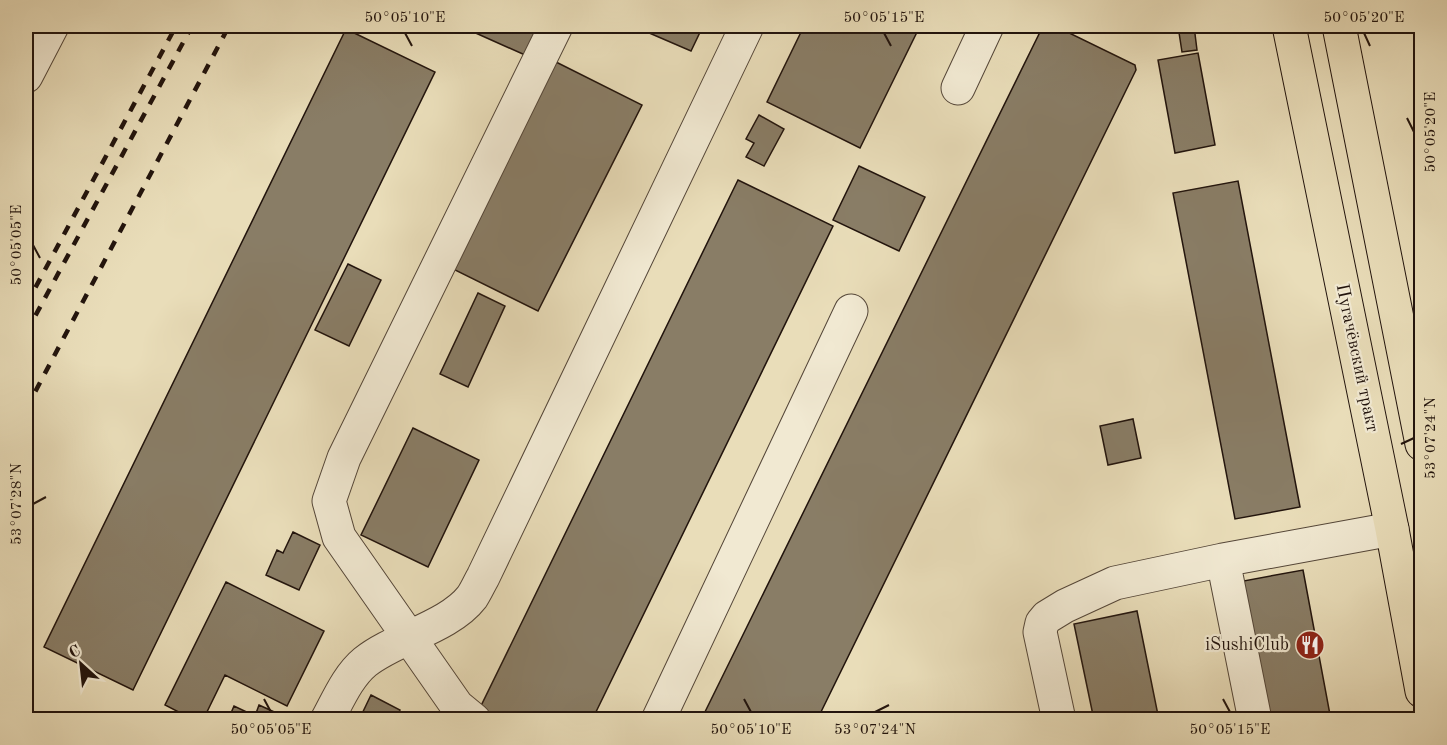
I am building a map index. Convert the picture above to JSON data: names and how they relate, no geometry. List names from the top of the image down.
{
  "streets": {
    "main road": ["Пугачёвский тракт"]
  },
  "places": {
    "restaurant": ["iSushiClub"]
  },
  "north": "top left",
  "coordinates": [
    "50°05'10\"E",
    "50°05'15\"E",
    "50°05'20\"E",
    "50°05'05\"E",
    "53°07'24\"N",
    "53°07'28\"N"
  ]
}
